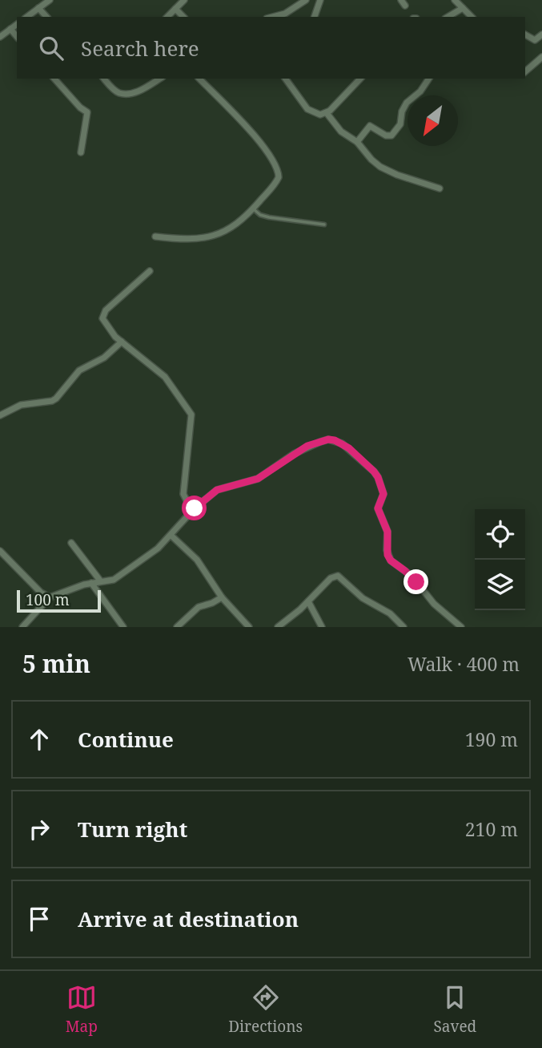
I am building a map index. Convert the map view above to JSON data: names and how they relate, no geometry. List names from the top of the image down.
{
  "scale_bar": "100 m",
  "north": "bottom left",
  "page": {
    "search": "Search here",
    "scale": "100 m",
    "heading": ["5 min", "Walk · 400 m"],
    "list": [
      ["Continue", "190 m"],
      ["Turn right", "210 m"],
      "Arrive at destination"
    ],
    "nav": ["Map", "Directions", "Saved"]
  }
}
